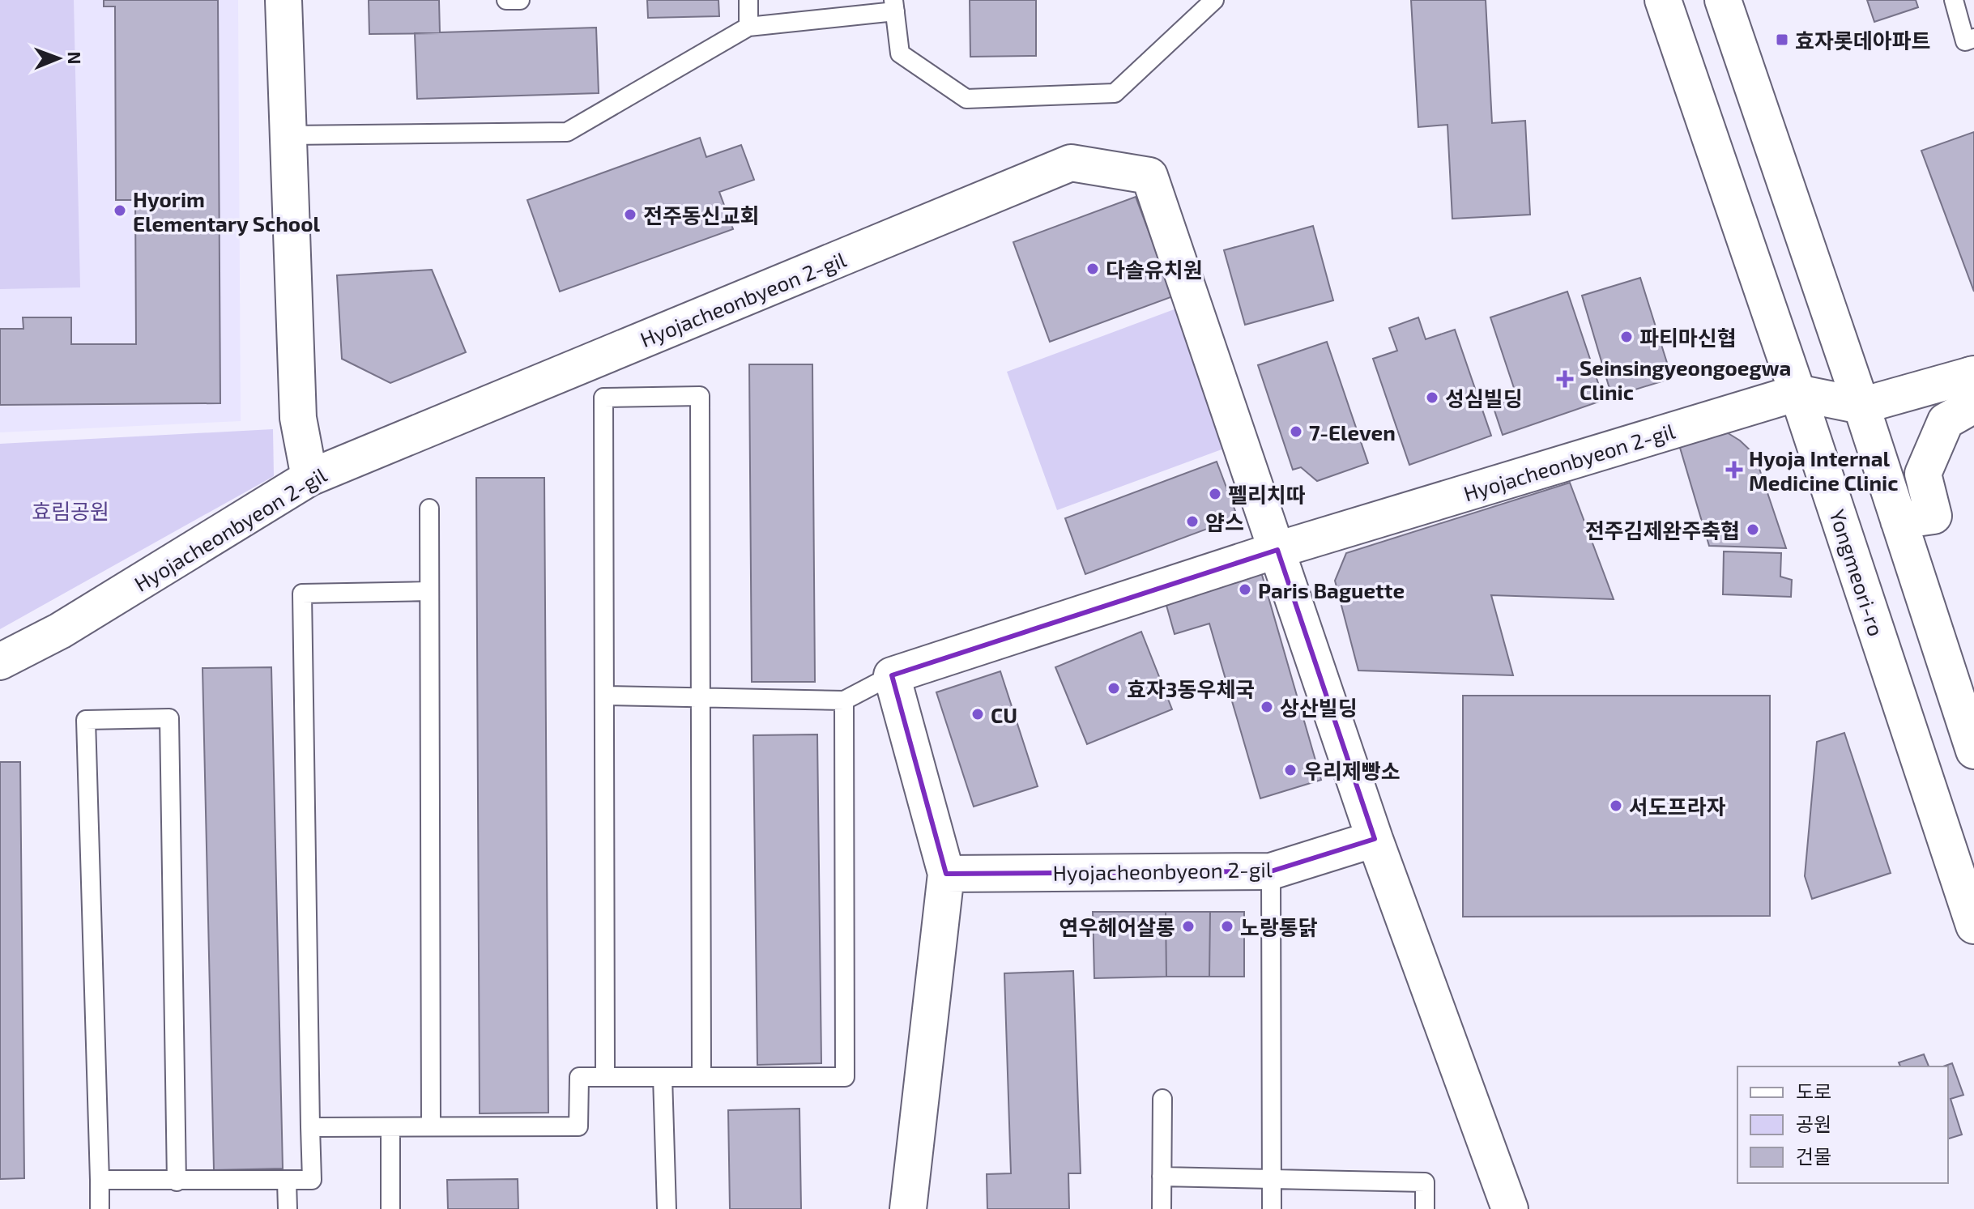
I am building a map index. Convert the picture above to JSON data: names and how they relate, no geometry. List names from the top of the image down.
{
  "streets": {
    "street": ["Hyojacheonbyeon 2-gil", "Yongmeori-ro"]
  },
  "crossings": [
    ["Hyojacheonbyeon 2-gil", "Yongmeori-ro"]
  ],
  "parks": ["효림공원"],
  "places": {
    "transit": ["효자롯데아파트"],
    "other": [
      "Hyorim Elementary School",
      "전주동신교회",
      "다솔유치원",
      "파티마신협",
      "성심빌딩",
      "7-Eleven",
      "펠리치따",
      "얌스",
      "전주김제완주축협",
      "Paris Baguette",
      "효자3동우체국",
      "상산빌딩",
      "CU",
      "우리제빵소",
      "서도프라자",
      "연우헤어살롱",
      "노랑통닭"
    ],
    "health": ["Seinsingyeongoegwa Clinic", "Hyoja Internal Medicine Clinic"]
  },
  "legend": ["도로", "공원", "건물"],
  "north": "right"
}
